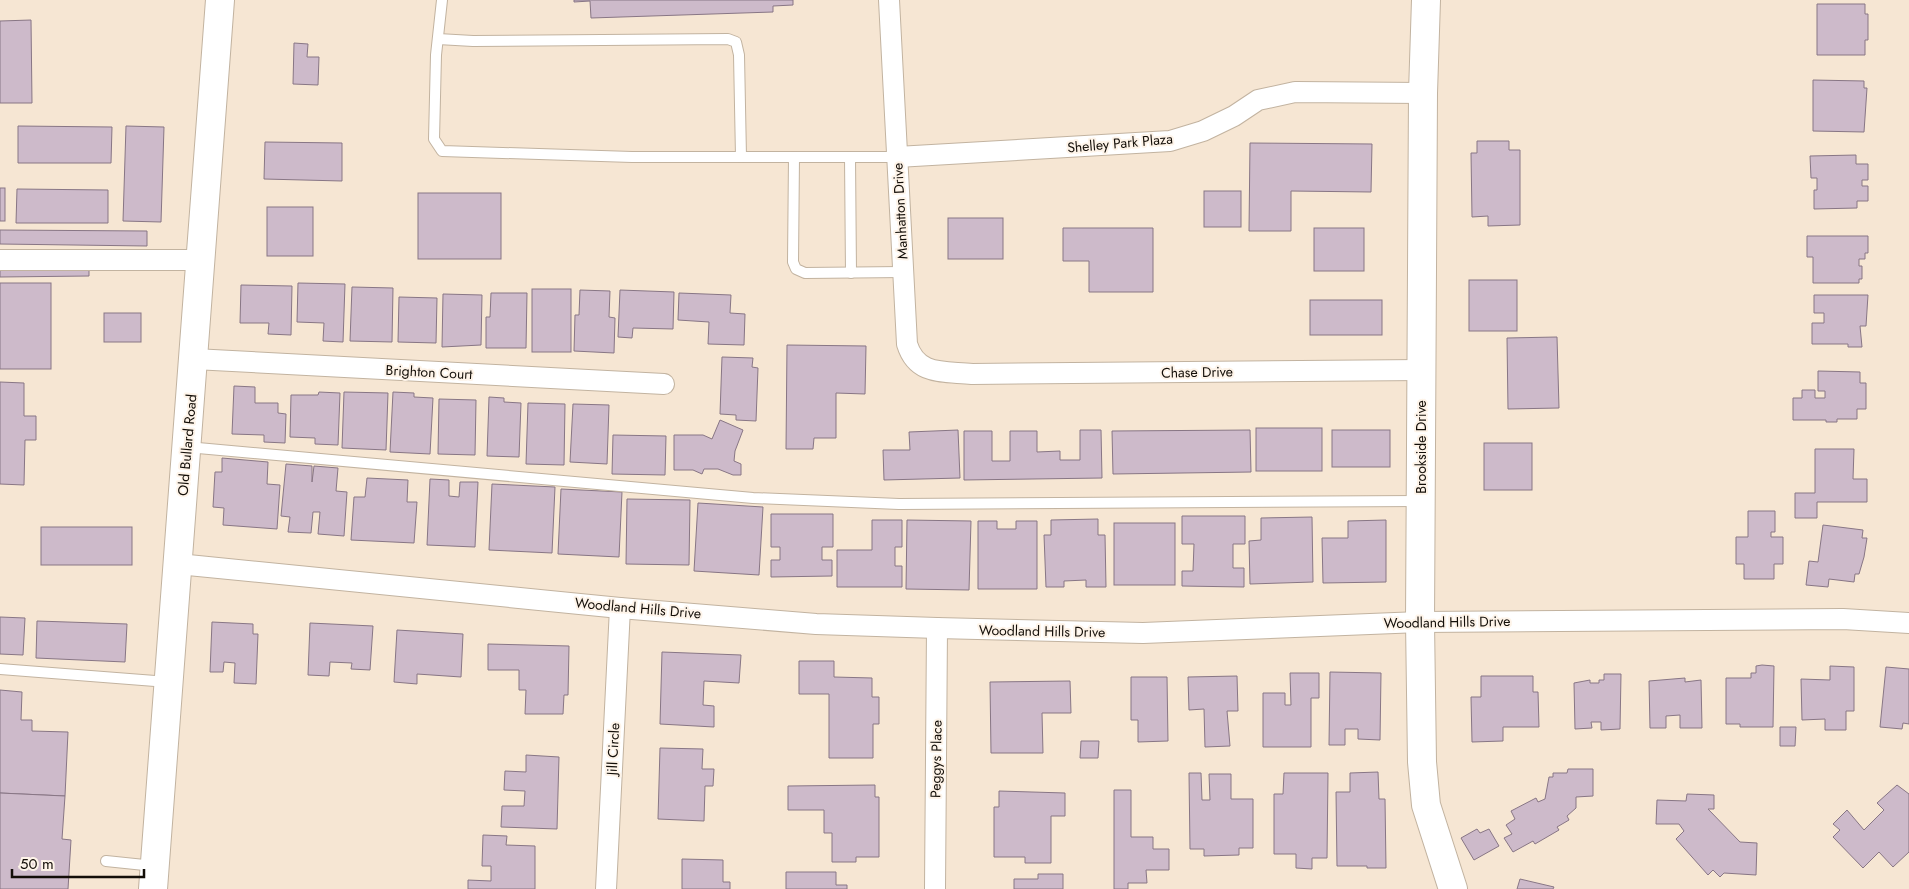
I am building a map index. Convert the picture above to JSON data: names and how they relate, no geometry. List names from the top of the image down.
{
  "streets": {
    "street": [
      "Shelley Park Plaza",
      "Manhatton Drive",
      "Brighton Court",
      "Chase Drive",
      "Old Bullard Road",
      "Brookside Drive",
      "Woodland Hills Drive",
      "Jill Circle",
      "Peggys Place"
    ]
  },
  "crossings": [
    ["Shelley Park Plaza", "Manhatton Drive"],
    ["Shelley Park Plaza", "Brookside Drive"],
    ["Manhatton Drive", "Chase Drive"],
    ["Brighton Court", "Old Bullard Road"],
    ["Chase Drive", "Brookside Drive"],
    ["Old Bullard Road", "Woodland Hills Drive"],
    ["Brookside Drive", "Woodland Hills Drive"],
    ["Woodland Hills Drive", "Jill Circle"],
    ["Woodland Hills Drive", "Peggys Place"]
  ],
  "scale_bar": "50 m"
}
